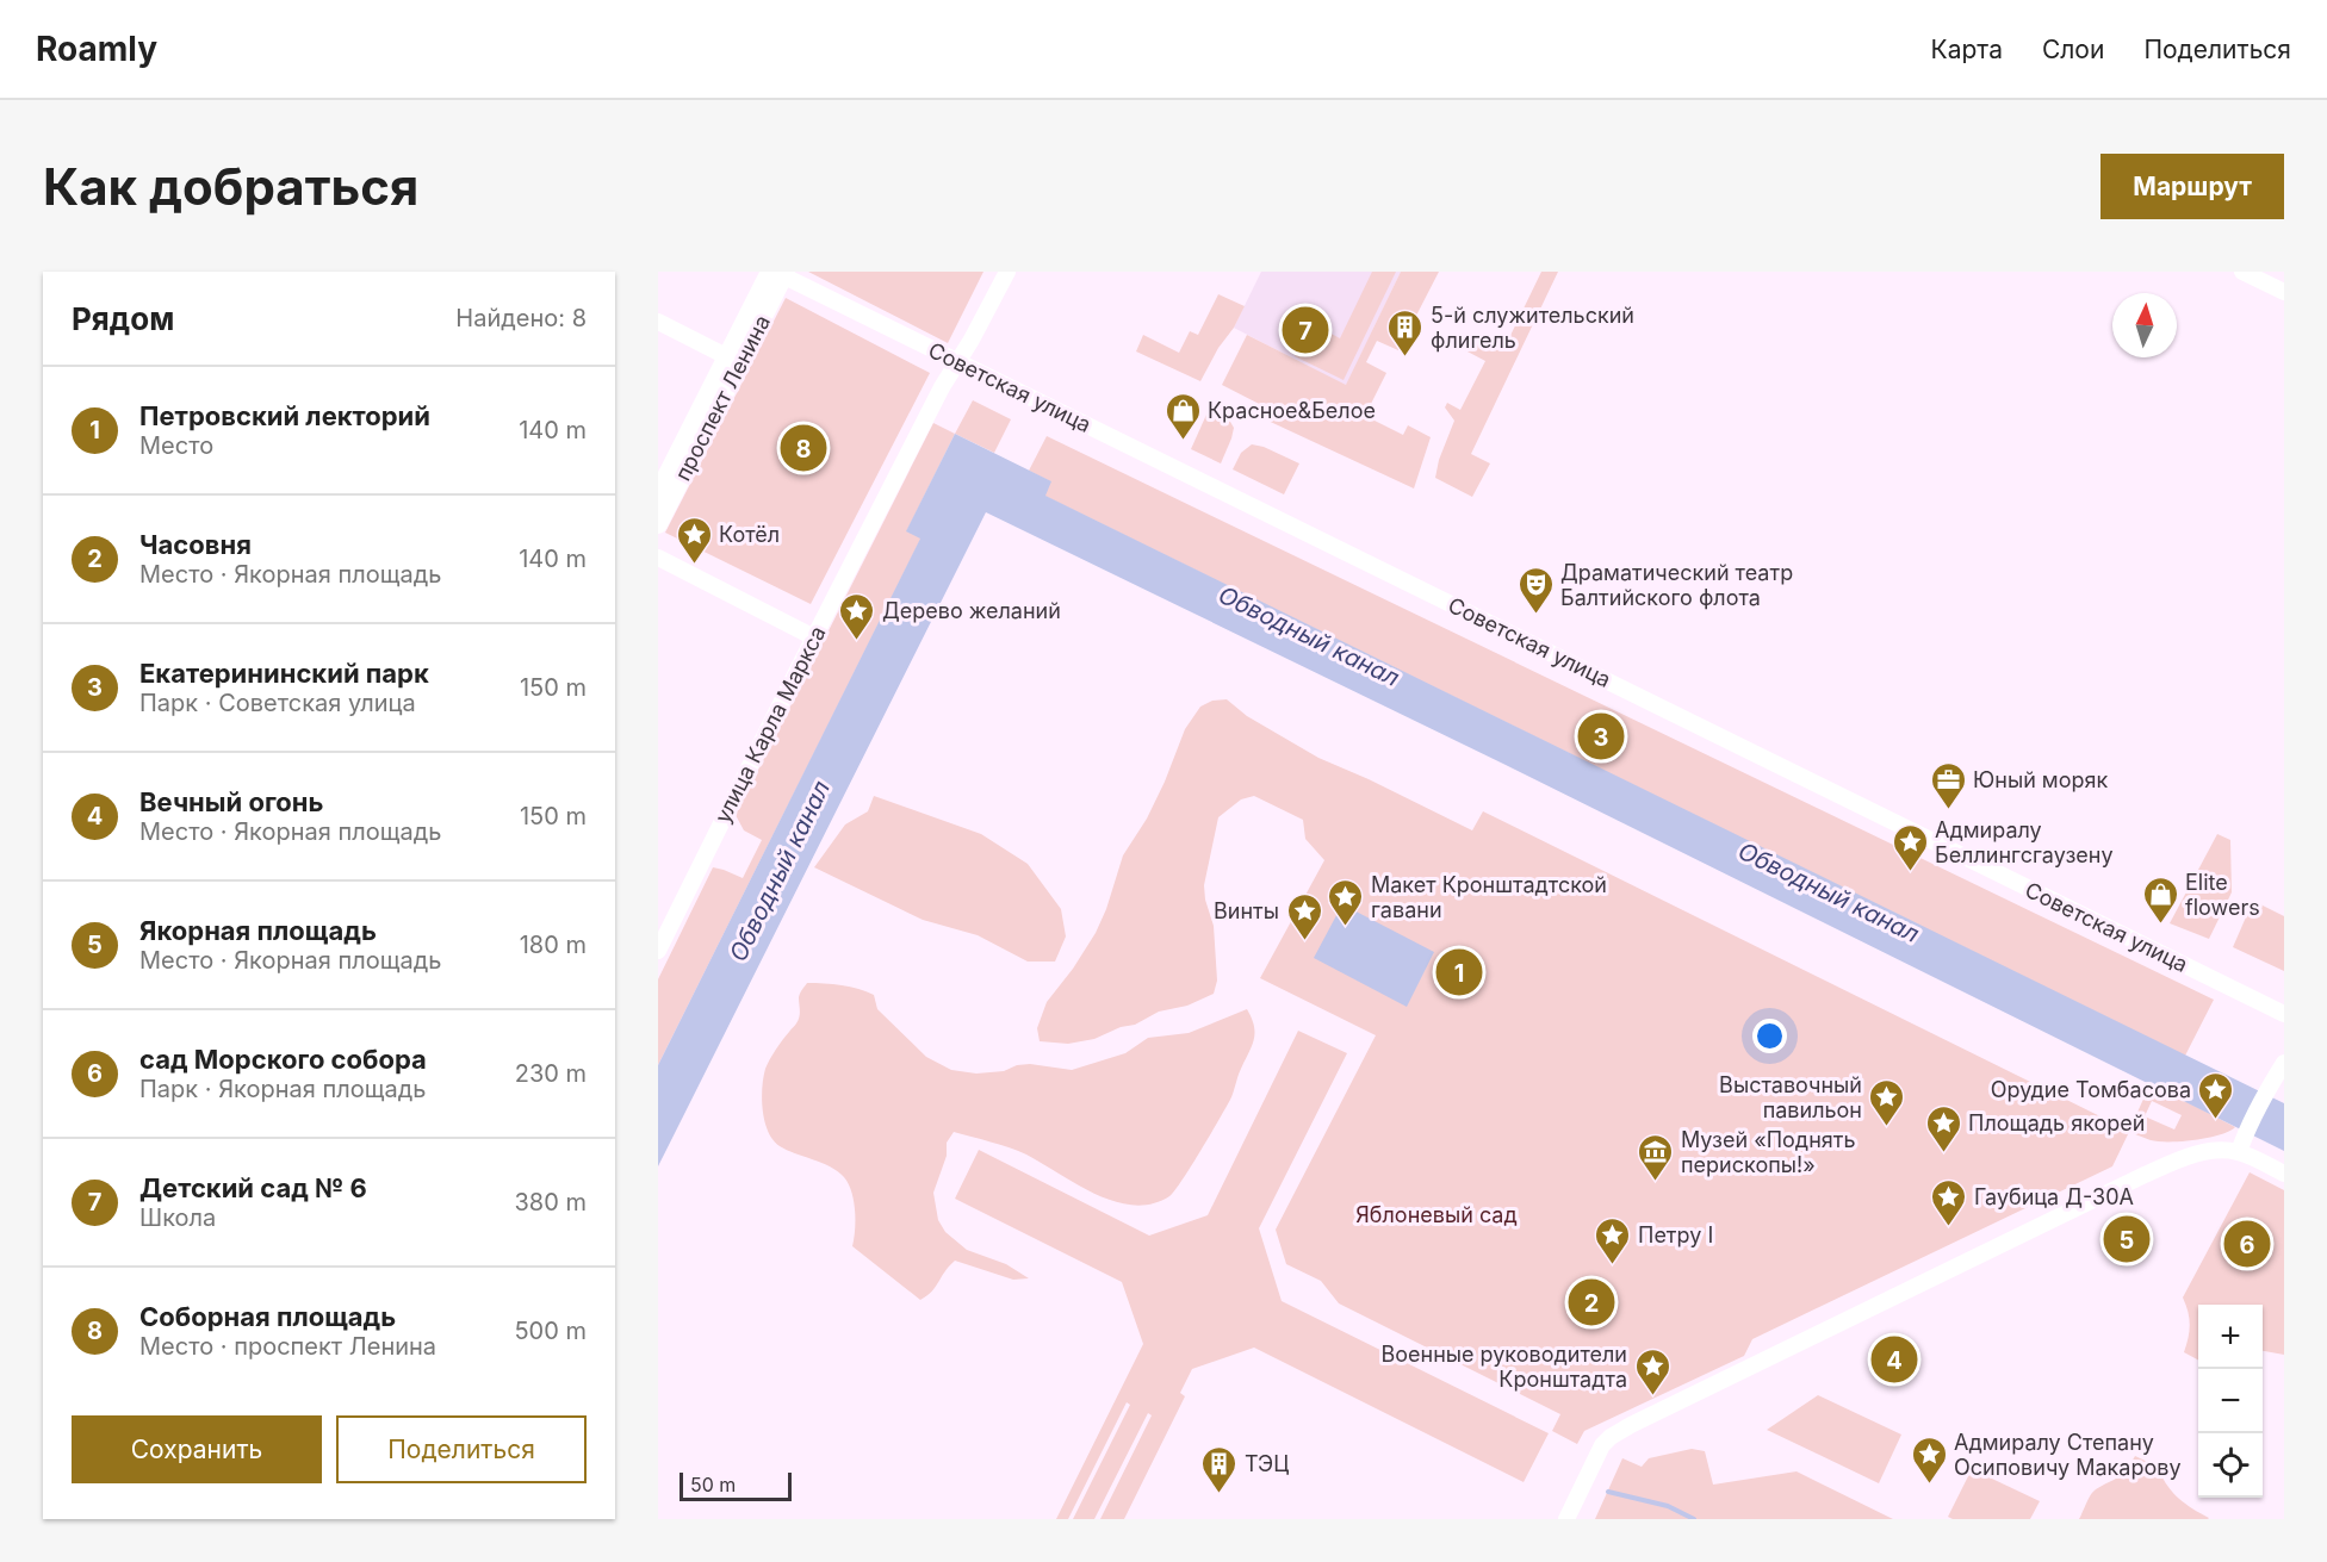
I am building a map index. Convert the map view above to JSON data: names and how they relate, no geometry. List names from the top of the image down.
{
  "streets": {
    "main road": ["проспект Ленина"],
    "street": ["Советская улица", "улица Карла Маркса"]
  },
  "crossings": [
    ["Советская улица", "проспект Ленина"],
    ["Советская улица", "улица Карла Маркса"]
  ],
  "water": ["Обводный канал"],
  "parks": ["Яблоневый сад"],
  "places": {
    "building": ["5-й служительский флигель", "ТЭЦ"],
    "shop": ["Красное&Белое", "Elite flowers"],
    "place": [
      "Котёл",
      "Дерево желаний",
      "Адмиралу Беллингсгаузену",
      "Макет Кронштадтской гавани",
      "Винты",
      "Орудие Томбасова",
      "Выставочный павильон",
      "Площадь якорей",
      "Гаубица Д-30А",
      "Петру I",
      "Военные руководители Кронштадта",
      "Адмиралу Степану Осиповичу Макарову"
    ],
    "theatre": ["Драматический театр Балтийского флота"],
    "office": ["Юный моряк"],
    "museum": ["Музей «Поднять перископы!»"]
  },
  "scale_bar": "50 m",
  "north": "top",
  "page": {
    "header": "Roamly",
    "nav": ["Карта", "Слои", "Поделиться"],
    "buttons": [
      "Маршрут",
      ["Сохранить", "Поделиться"]
    ],
    "title": "Как добраться",
    "heading": ["Рядом", "Найдено: 8"],
    "pins": [
      "7",
      "8",
      "3",
      "1",
      "5",
      "6",
      "2",
      "4"
    ],
    "list": [
      {
        "mark": "1",
        "name": "Петровский лекторий",
        "note": "Место",
        "value": "140 m"
      },
      {
        "mark": "2",
        "name": "Часовня",
        "note": "Место · Якорная площадь",
        "value": "140 m"
      },
      {
        "mark": "3",
        "name": "Екатерининский парк",
        "note": "Парк · Советская улица",
        "value": "150 m"
      },
      {
        "mark": "4",
        "name": "Вечный огонь",
        "note": "Место · Якорная площадь",
        "value": "150 m"
      },
      {
        "mark": "5",
        "name": "Якорная площадь",
        "note": "Место · Якорная площадь",
        "value": "180 m"
      },
      {
        "mark": "6",
        "name": "сад Морского собора",
        "note": "Парк · Якорная площадь",
        "value": "230 m"
      },
      {
        "mark": "7",
        "name": "Детский сад № 6",
        "note": "Школа",
        "value": "380 m"
      },
      {
        "mark": "8",
        "name": "Соборная площадь",
        "note": "Место · проспект Ленина",
        "value": "500 m"
      }
    ],
    "map_buttons": ["+", "−"],
    "scale": "50 m"
  }
}
